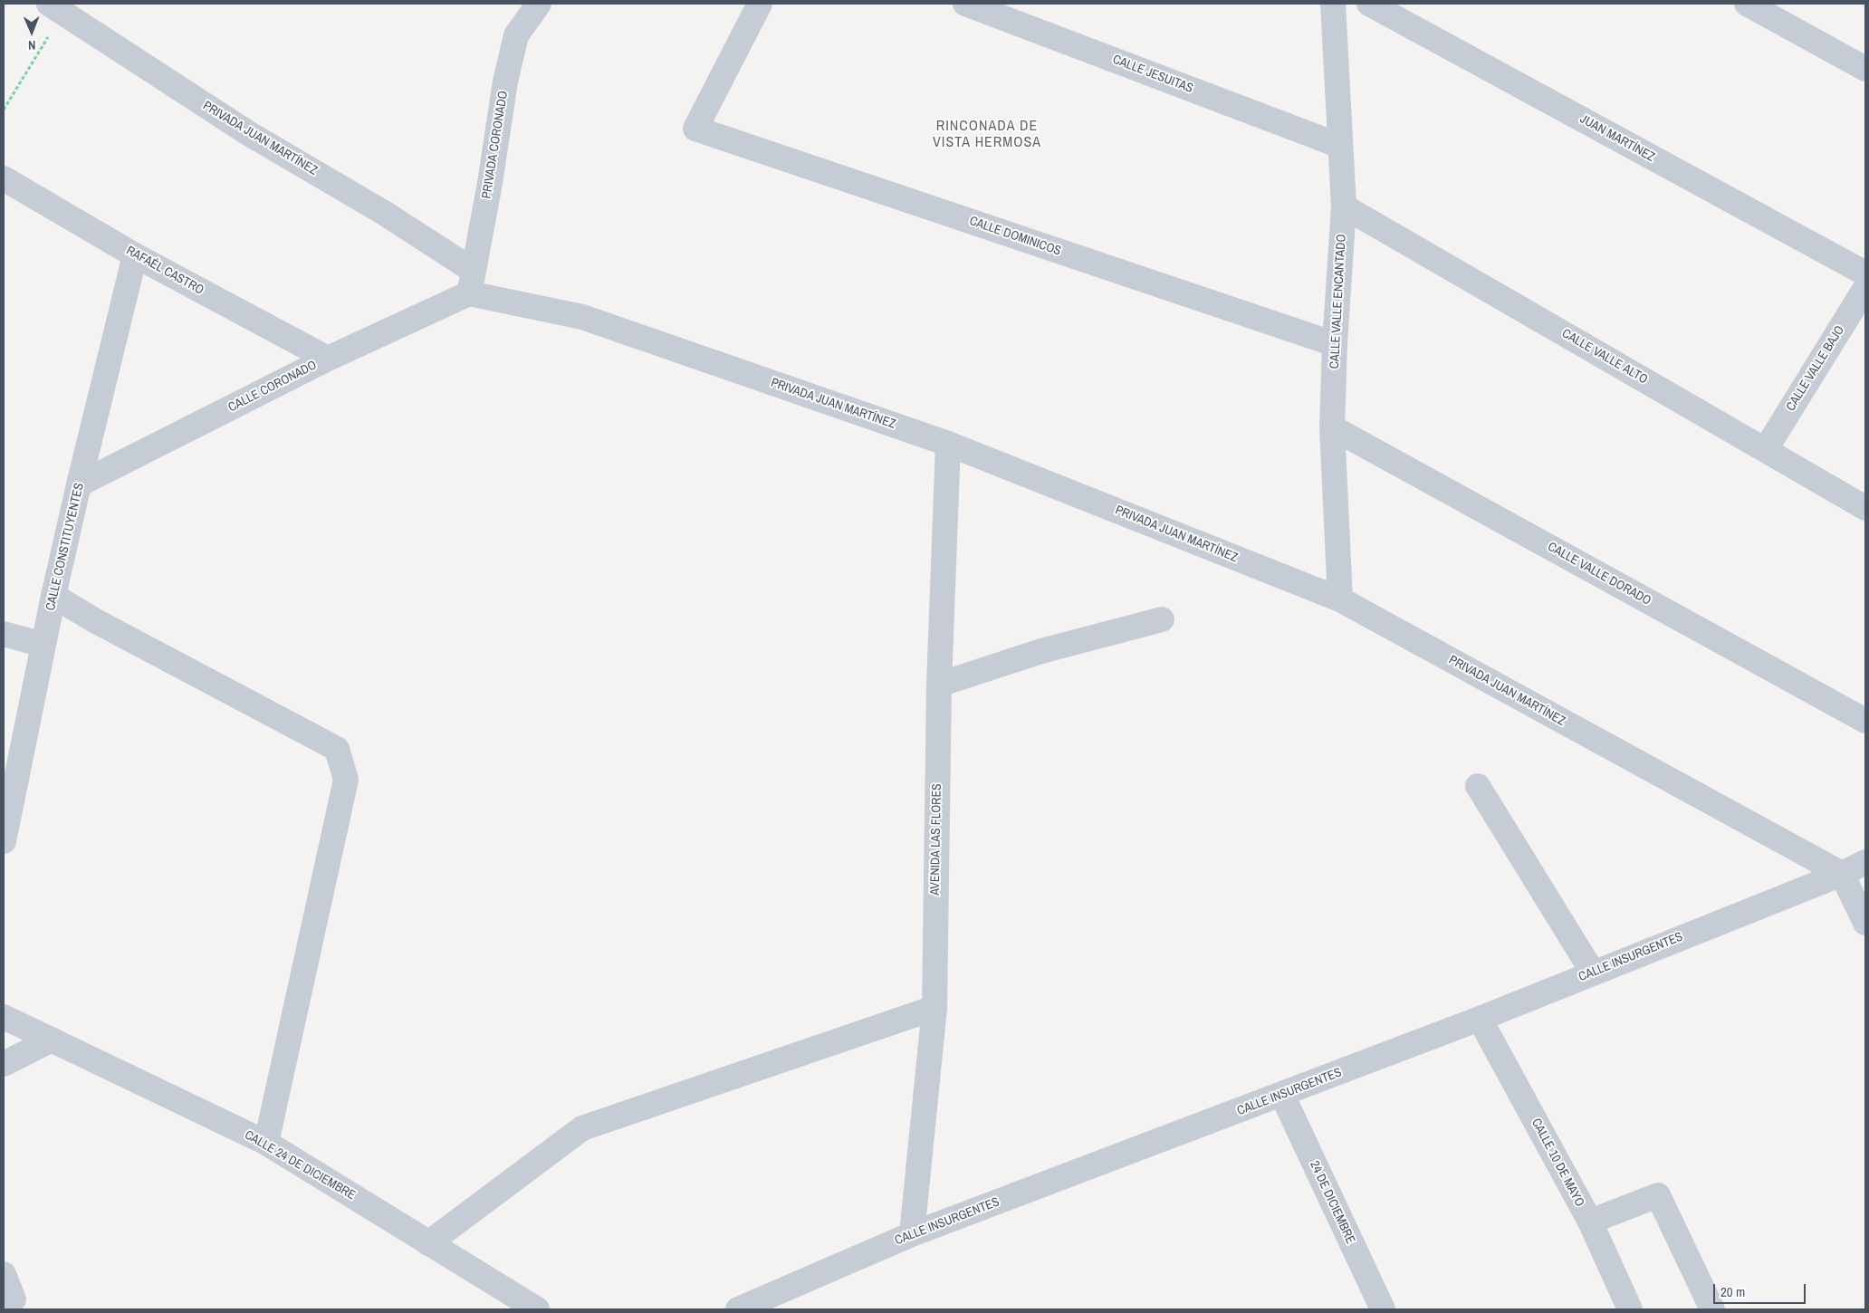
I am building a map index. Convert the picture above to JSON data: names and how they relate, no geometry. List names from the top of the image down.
{
  "streets": {
    "street": [
      "CALLE JESUITAS",
      "PRIVADA JUAN MARTÍNEZ",
      "JUAN MARTÍNEZ",
      "PRIVADA CORONADO",
      "CALLE DOMINICOS",
      "RAFAÉL CASTRO",
      "CALLE VALLE ENCANTADO",
      "CALLE VALLE ALTO",
      "CALLE VALLE BAJO",
      "CALLE CORONADO",
      "CALLE CONSTITUYENTES",
      "CALLE VALLE DORADO",
      "AVENIDA LAS FLORES",
      "CALLE INSURGENTES",
      "CALLE 10 DE MAYO",
      "CALLE 24 DE DICIEMBRE",
      "24 DE DICIEMBRE"
    ]
  },
  "crossings": [
    ["CALLE JESUITAS", "CALLE VALLE ENCANTADO"],
    ["PRIVADA JUAN MARTÍNEZ", "PRIVADA CORONADO"],
    ["PRIVADA JUAN MARTÍNEZ", "CALLE VALLE ENCANTADO"],
    ["PRIVADA JUAN MARTÍNEZ", "CALLE CORONADO"],
    ["PRIVADA JUAN MARTÍNEZ", "AVENIDA LAS FLORES"],
    ["PRIVADA JUAN MARTÍNEZ", "CALLE INSURGENTES"],
    ["PRIVADA CORONADO", "CALLE CORONADO"],
    ["CALLE DOMINICOS", "CALLE VALLE ENCANTADO"],
    ["RAFAÉL CASTRO", "CALLE CORONADO"],
    ["RAFAÉL CASTRO", "CALLE CONSTITUYENTES"],
    ["CALLE VALLE ENCANTADO", "CALLE VALLE ALTO"],
    ["CALLE VALLE ENCANTADO", "CALLE VALLE DORADO"],
    ["CALLE VALLE ALTO", "CALLE VALLE BAJO"],
    ["CALLE CORONADO", "CALLE CONSTITUYENTES"],
    ["AVENIDA LAS FLORES", "CALLE INSURGENTES"],
    ["CALLE INSURGENTES", "CALLE 10 DE MAYO"],
    ["CALLE INSURGENTES", "24 DE DICIEMBRE"]
  ],
  "districts": ["RINCONADA DE VISTA HERMOSA"],
  "scale_bar": "20 m",
  "north": "bottom"
}
